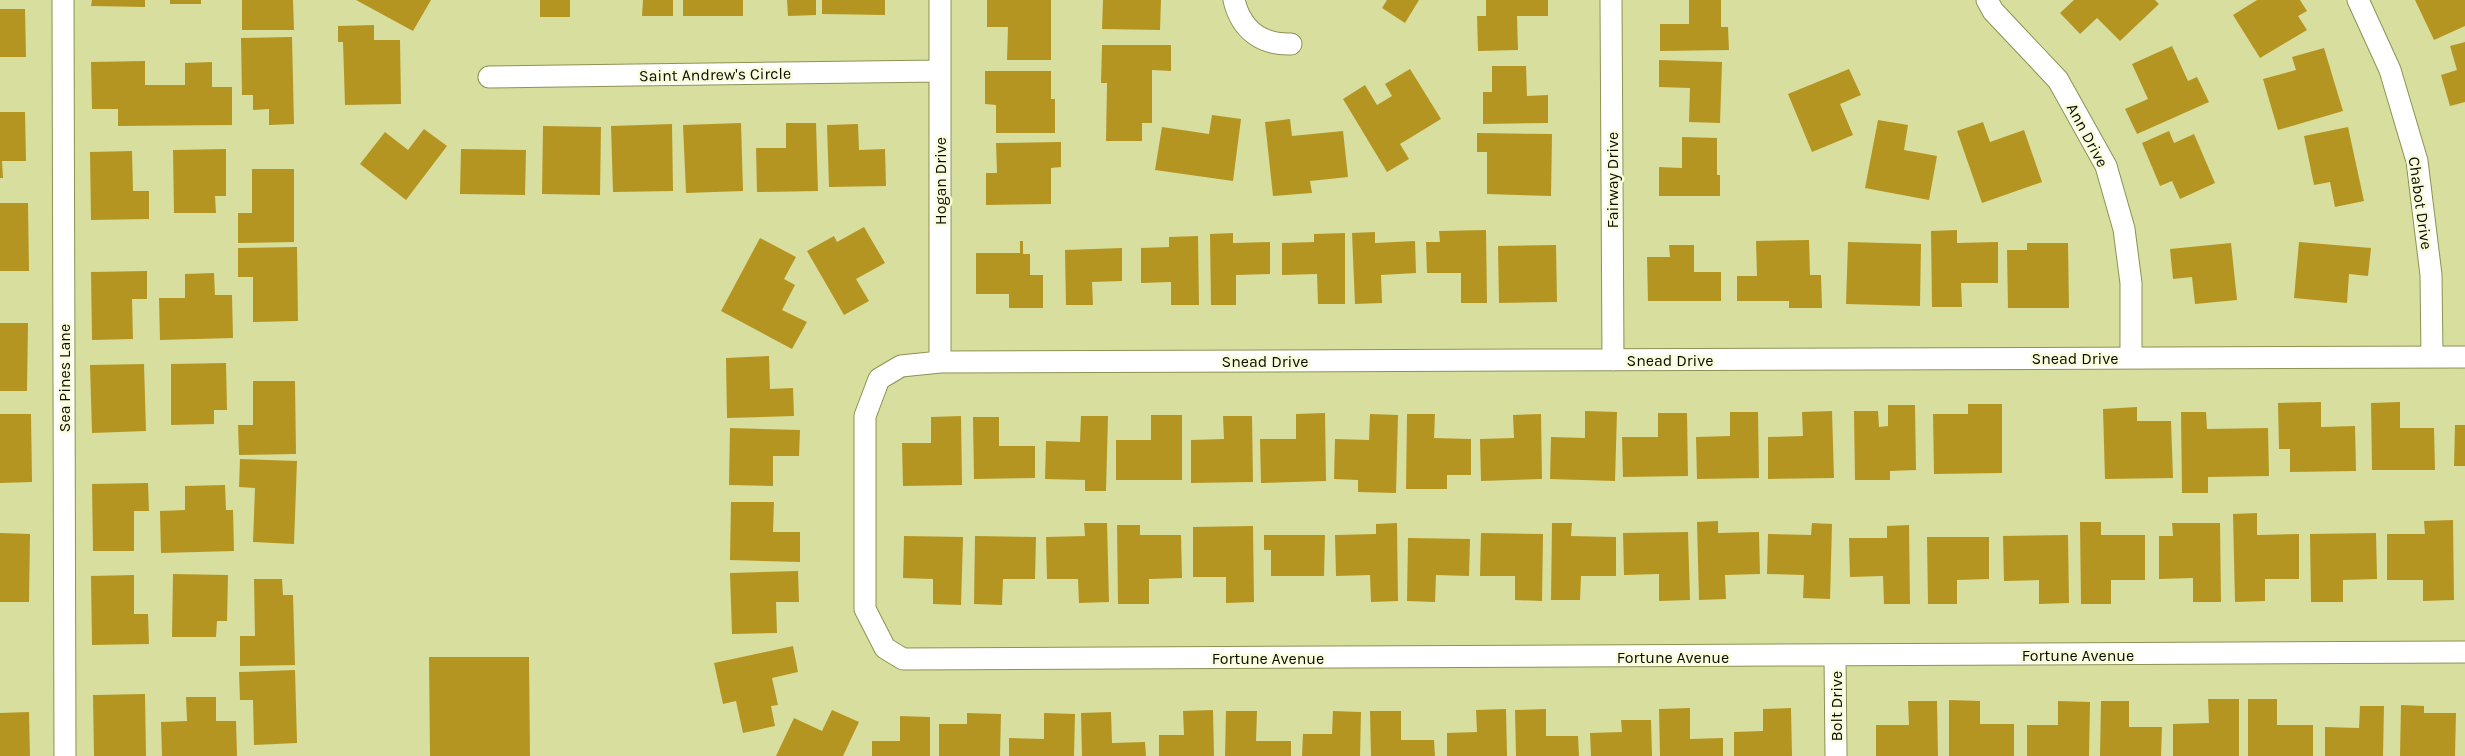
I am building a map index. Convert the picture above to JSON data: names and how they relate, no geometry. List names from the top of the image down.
{
  "streets": {
    "street": [
      "Saint Andrew's Circle",
      "Ann Drive",
      "Fairway Drive",
      "Hogan Drive",
      "Chabot Drive",
      "Snead Drive",
      "Sea Pines Lane",
      "Fortune Avenue",
      "Bolt Drive"
    ]
  },
  "crossings": [
    ["Saint Andrew's Circle", "Hogan Drive"],
    ["Ann Drive", "Snead Drive"],
    ["Fairway Drive", "Snead Drive"],
    ["Hogan Drive", "Snead Drive"],
    ["Chabot Drive", "Snead Drive"],
    ["Snead Drive", "Fortune Avenue"],
    ["Fortune Avenue", "Bolt Drive"]
  ]
}
